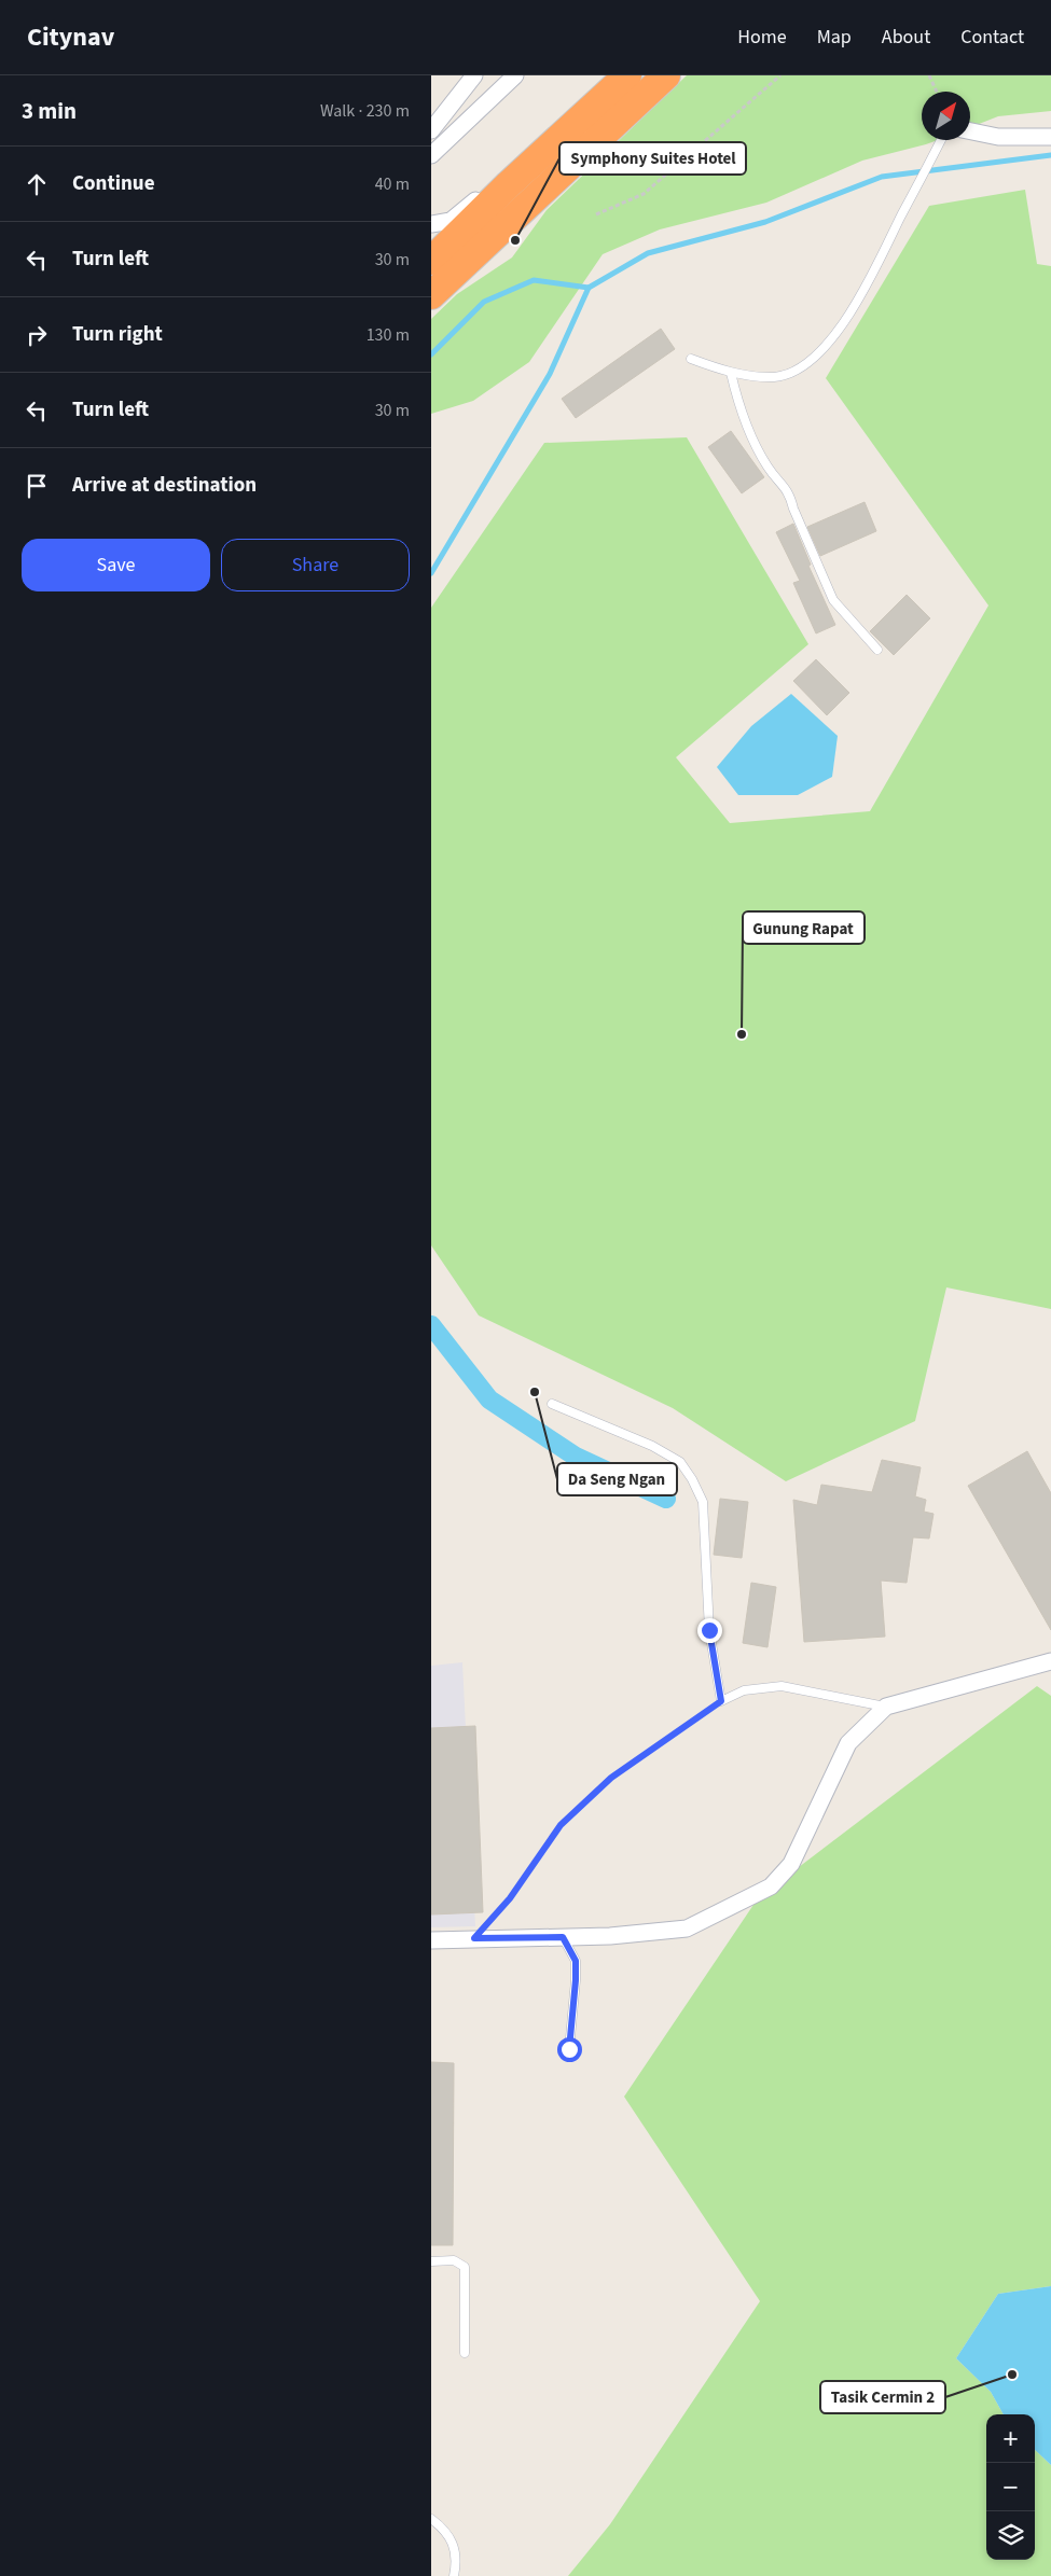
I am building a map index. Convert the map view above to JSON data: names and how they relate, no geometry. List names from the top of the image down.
{
  "places": [
    "Symphony Suites Hotel",
    "Gunung Rapat",
    "Da Seng Ngan",
    "Tasik Cermin 2"
  ],
  "north": "top right",
  "page": {
    "header": "Citynav",
    "nav": [
      "Home",
      "Map",
      "About",
      "Contact"
    ],
    "heading": ["3 min", "Walk · 230 m"],
    "list": [
      ["Continue", "40 m"],
      ["Turn left", "30 m"],
      ["Turn right", "130 m"],
      ["Turn left", "30 m"],
      "Arrive at destination"
    ],
    "buttons": ["Save", "Share"],
    "map_buttons": ["+", "−"]
  }
}
